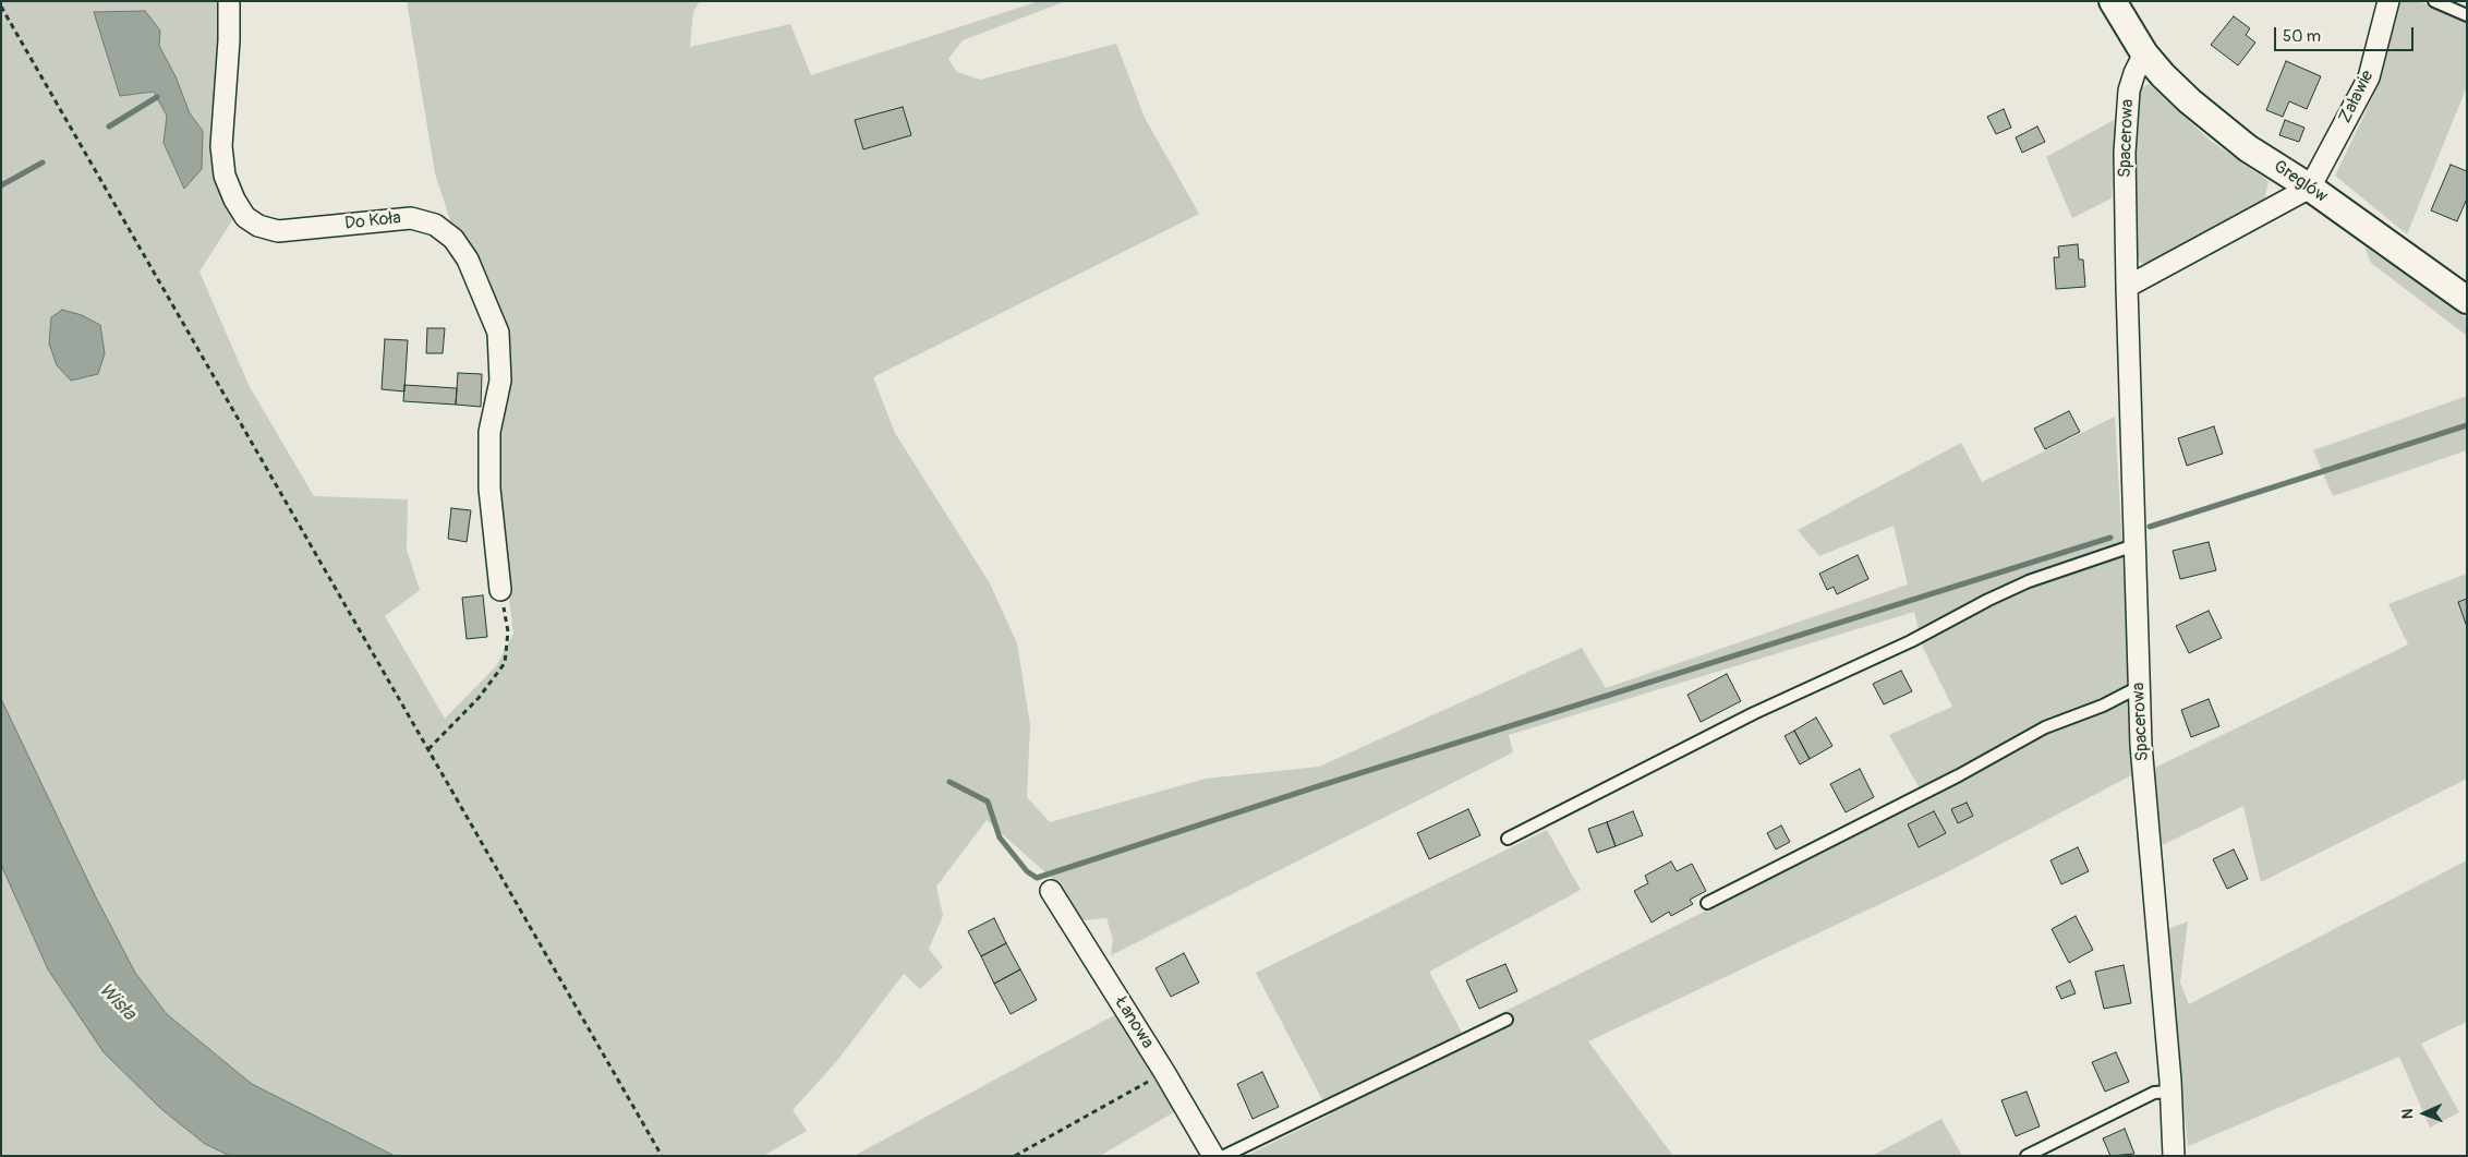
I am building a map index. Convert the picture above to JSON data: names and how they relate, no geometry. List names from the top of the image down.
{
  "streets": {
    "street": [
      "Załawie",
      "Spacerowa",
      "Greglów",
      "Do Koła",
      "Łanowa"
    ]
  },
  "crossings": [
    ["Załawie", "Greglów"],
    ["Spacerowa", "Greglów"]
  ],
  "water": ["Wisła"],
  "scale_bar": "50 m",
  "north": "left"
}
